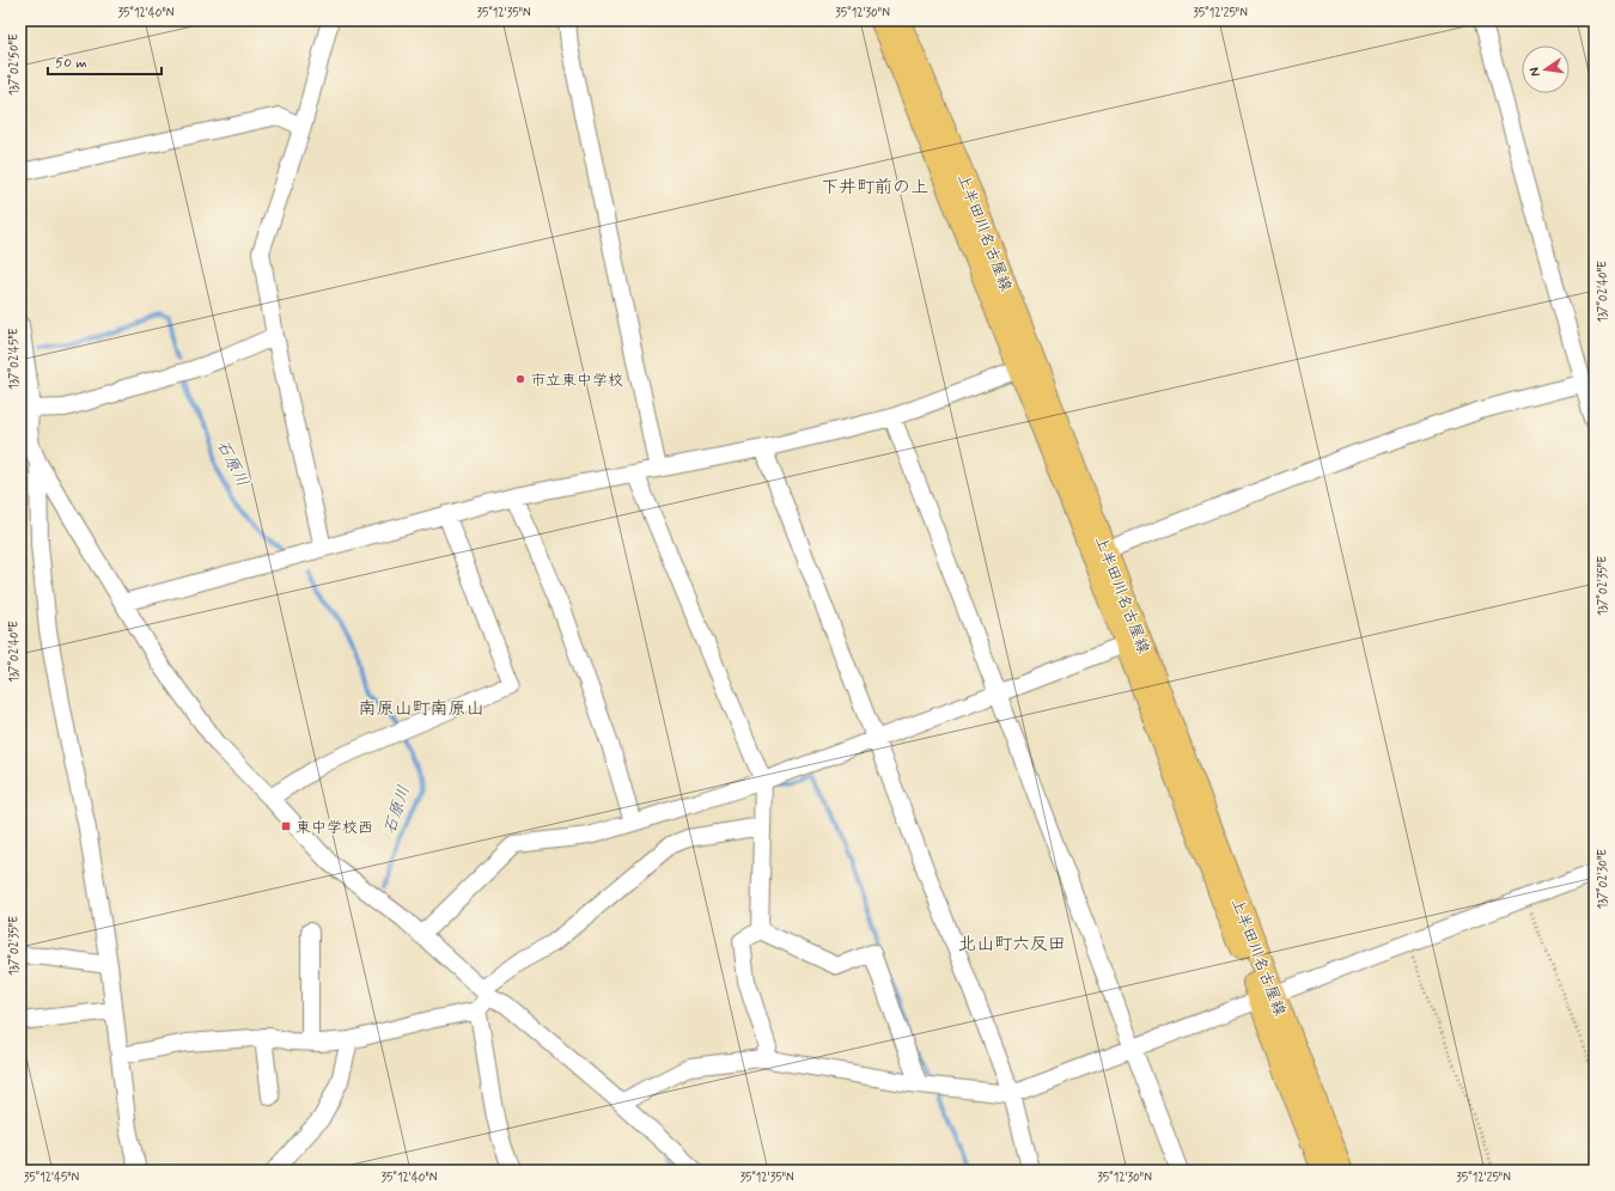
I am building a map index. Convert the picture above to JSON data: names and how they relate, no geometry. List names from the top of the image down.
{
  "streets": {
    "main road": ["上半田川名古屋線"]
  },
  "districts": ["下井町前の上", "南原山町南原山", "北山町六反田"],
  "water": ["石原川"],
  "places": {
    "other": ["市立東中学校"],
    "transit": ["東中学校西"]
  },
  "scale_bar": "50 m",
  "north": "left",
  "coordinates": [
    "35°12'40\"N",
    "35°12'35\"N",
    "35°12'30\"N",
    "35°12'25\"N",
    "137°02'50\"E",
    "137°02'40\"E",
    "137°02'45\"E",
    "137°02'35\"E",
    "137°02'30\"E",
    "35°12'45\"N"
  ]
}
